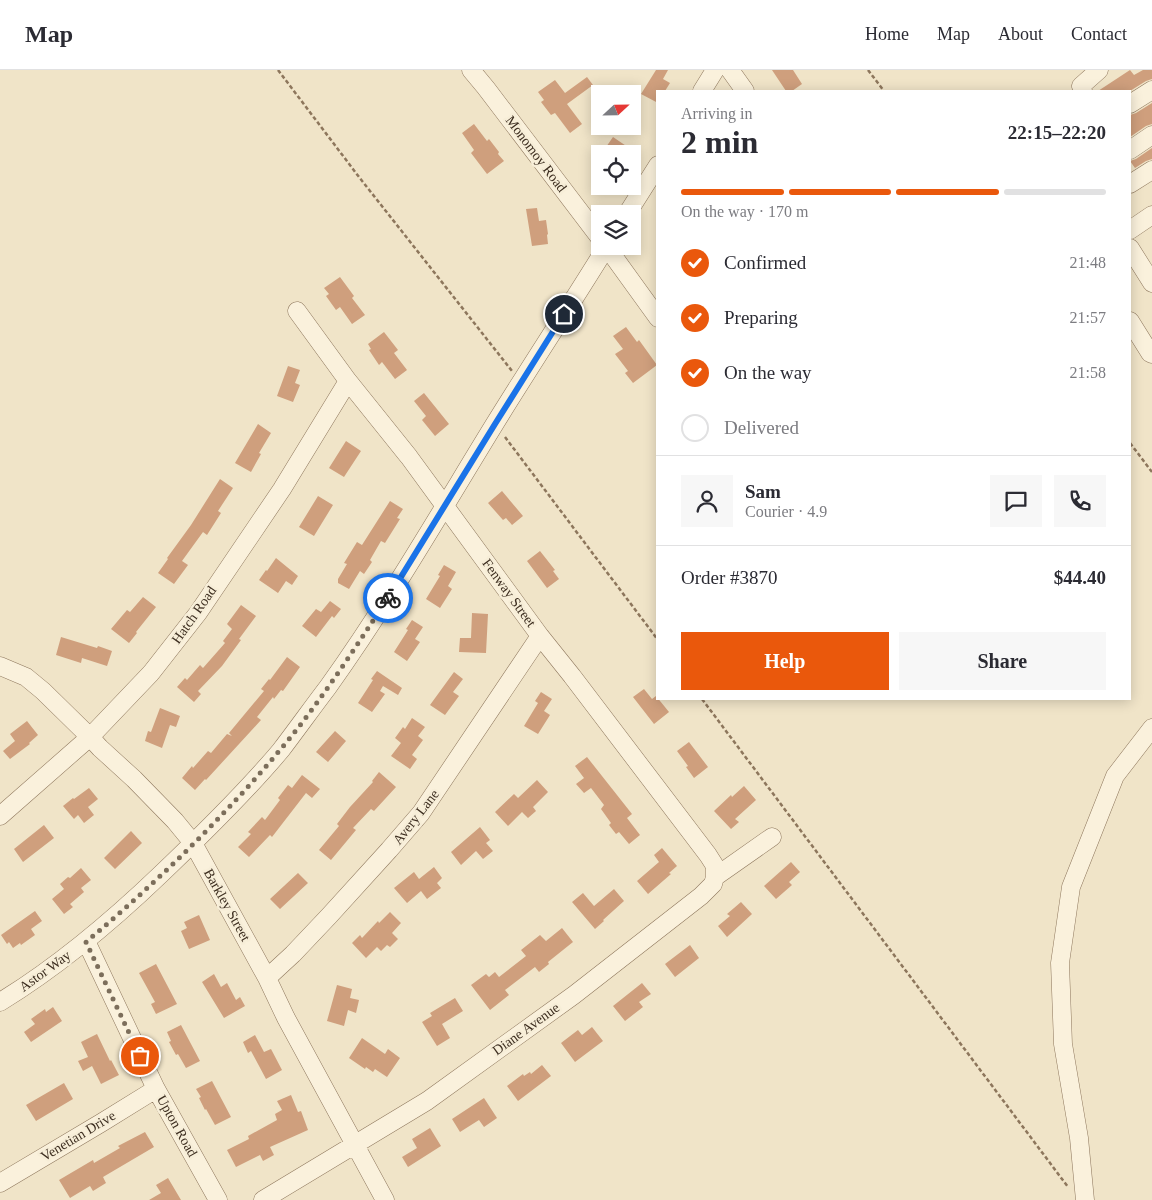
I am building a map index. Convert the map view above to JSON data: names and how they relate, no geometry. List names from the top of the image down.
{
  "streets": {
    "street": [
      "Monomoy Road",
      "Fenway Street",
      "Hatch Road",
      "Avery Lane",
      "Barkley Street",
      "Astor Way",
      "Diane Avenue",
      "Upton Road",
      "Venetian Drive"
    ]
  },
  "crossings": [
    ["Fenway Street", "Hatch Road"],
    ["Fenway Street", "Avery Lane"],
    ["Fenway Street", "Astor Way"],
    ["Fenway Street", "Diane Avenue"],
    ["Hatch Road", "Barkley Street"],
    ["Avery Lane", "Barkley Street"],
    ["Barkley Street", "Astor Way"],
    ["Barkley Street", "Diane Avenue"],
    ["Astor Way", "Upton Road"],
    ["Upton Road", "Venetian Drive"]
  ],
  "north": "right",
  "page": {
    "header": "Map",
    "nav": [
      "Home",
      "Map",
      "About",
      "Contact"
    ],
    "heading": ["2 min", "Arriving in", "22:15–22:20"],
    "panel": [
      "Sam",
      "Courier · 4.9",
      "Order #3870",
      "$44.40"
    ],
    "bar": "On the way · 170 m",
    "list": [
      ["Confirmed", "21:48"],
      ["Preparing", "21:57"],
      ["On the way", "21:58"],
      "Delivered"
    ],
    "buttons": ["Help", "Share"]
  }
}
